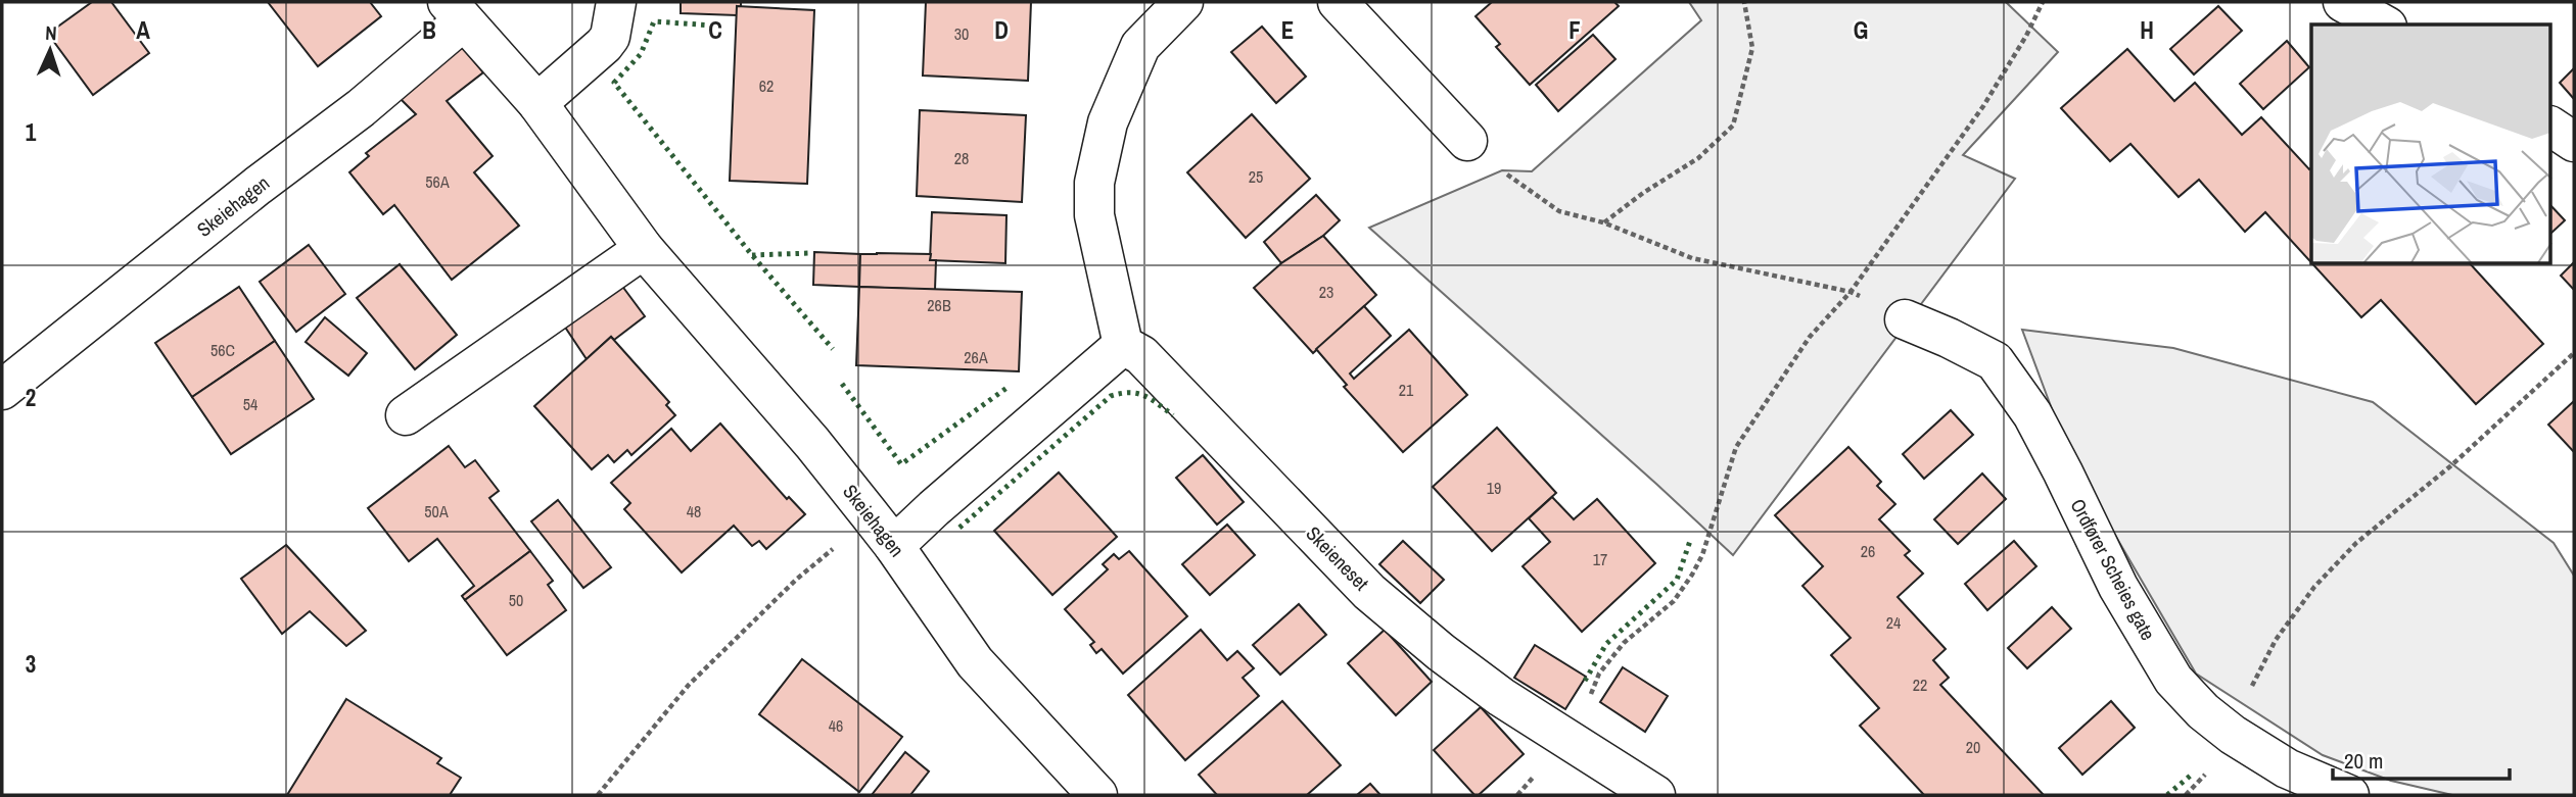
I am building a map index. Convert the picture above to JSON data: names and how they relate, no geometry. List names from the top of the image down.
{
  "streets": {
    "street": ["Skeiehagen", "Skeieneset", "Ordfører Scheies gate"]
  },
  "house_numbers": [
    "30",
    "62",
    "28",
    "25",
    "56A",
    "23",
    "26B",
    "56C",
    "26A",
    "21",
    "54",
    "19",
    "50A",
    "48",
    "26",
    "17",
    "50",
    "24",
    "22",
    "46",
    "20"
  ],
  "scale_bar": "20 m",
  "north": "top",
  "grid": {
    "columns": [
      "A",
      "B",
      "C",
      "D",
      "E",
      "F",
      "G",
      "H"
    ],
    "rows": ["1", "2", "3"]
  }
}
